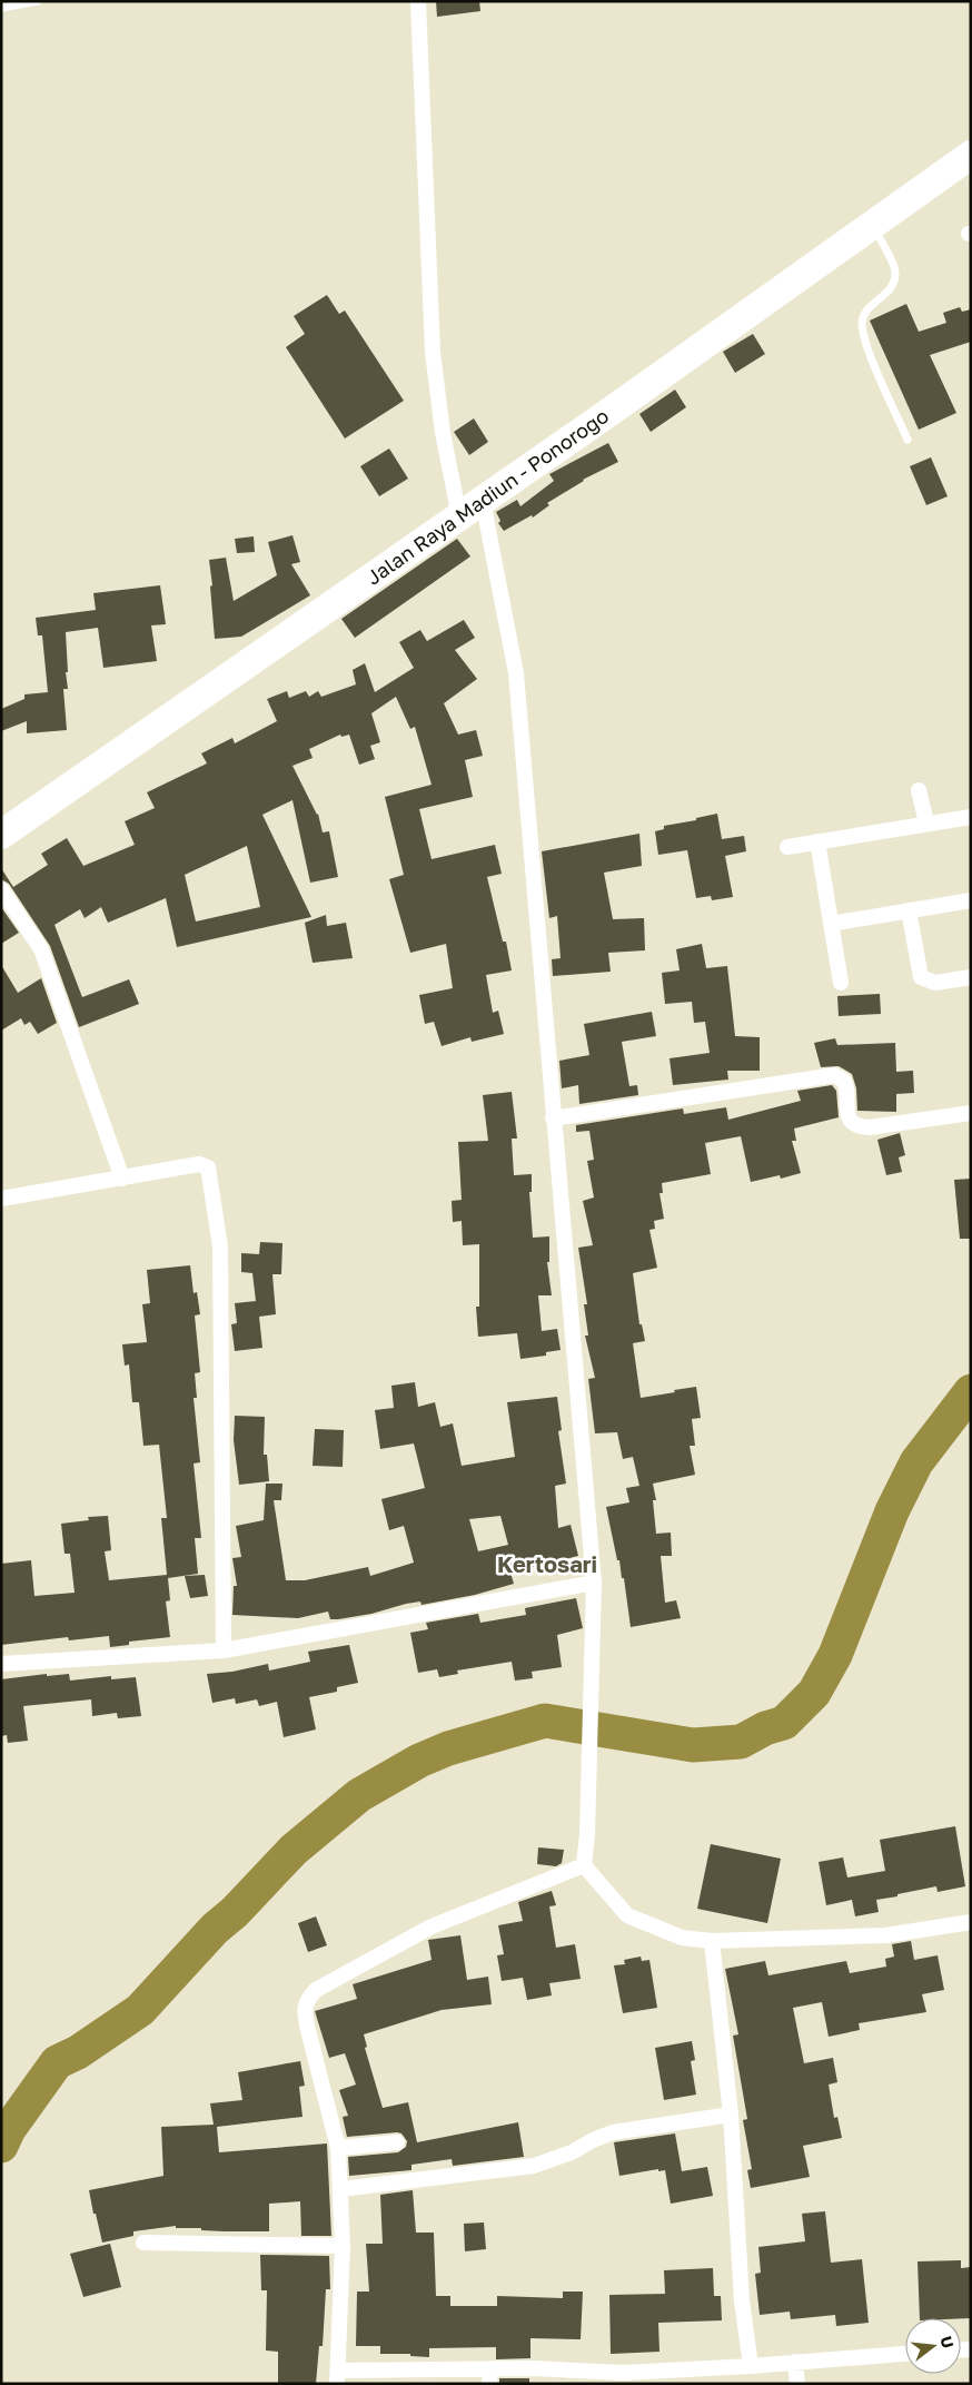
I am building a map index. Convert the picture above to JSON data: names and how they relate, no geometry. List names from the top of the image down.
{
  "streets": {
    "highway": ["Jalan Raya Madiun - Ponorogo"]
  },
  "districts": ["Kertosari"],
  "north": "right"
}
